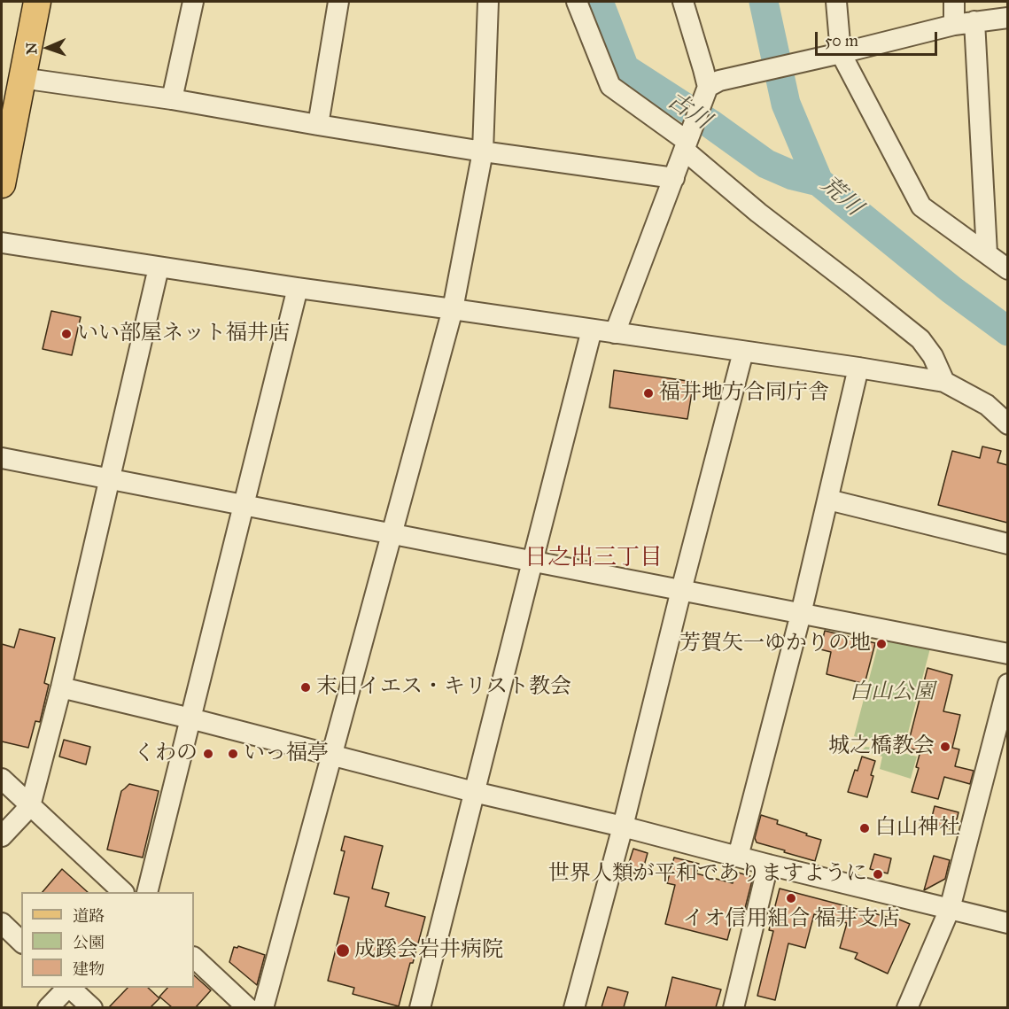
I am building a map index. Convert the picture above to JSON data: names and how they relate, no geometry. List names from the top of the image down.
{
  "districts": ["日之出三丁目"],
  "water": ["古川", "荒川"],
  "parks": ["白山公園"],
  "places": [
    "いい部屋ネット福井店",
    "福井地方合同庁舎",
    "芳賀矢一ゆかりの地",
    "末日イエス・キリスト教会",
    "城之橋教会",
    "くわの",
    "いっ福亭",
    "白山神社",
    "世界人類が平和でありますように",
    "イオ信用組合 福井支店",
    "成蹊会岩井病院"
  ],
  "legend": ["道路", "公園", "建物"],
  "scale_bar": "50 m",
  "north": "left"
}
